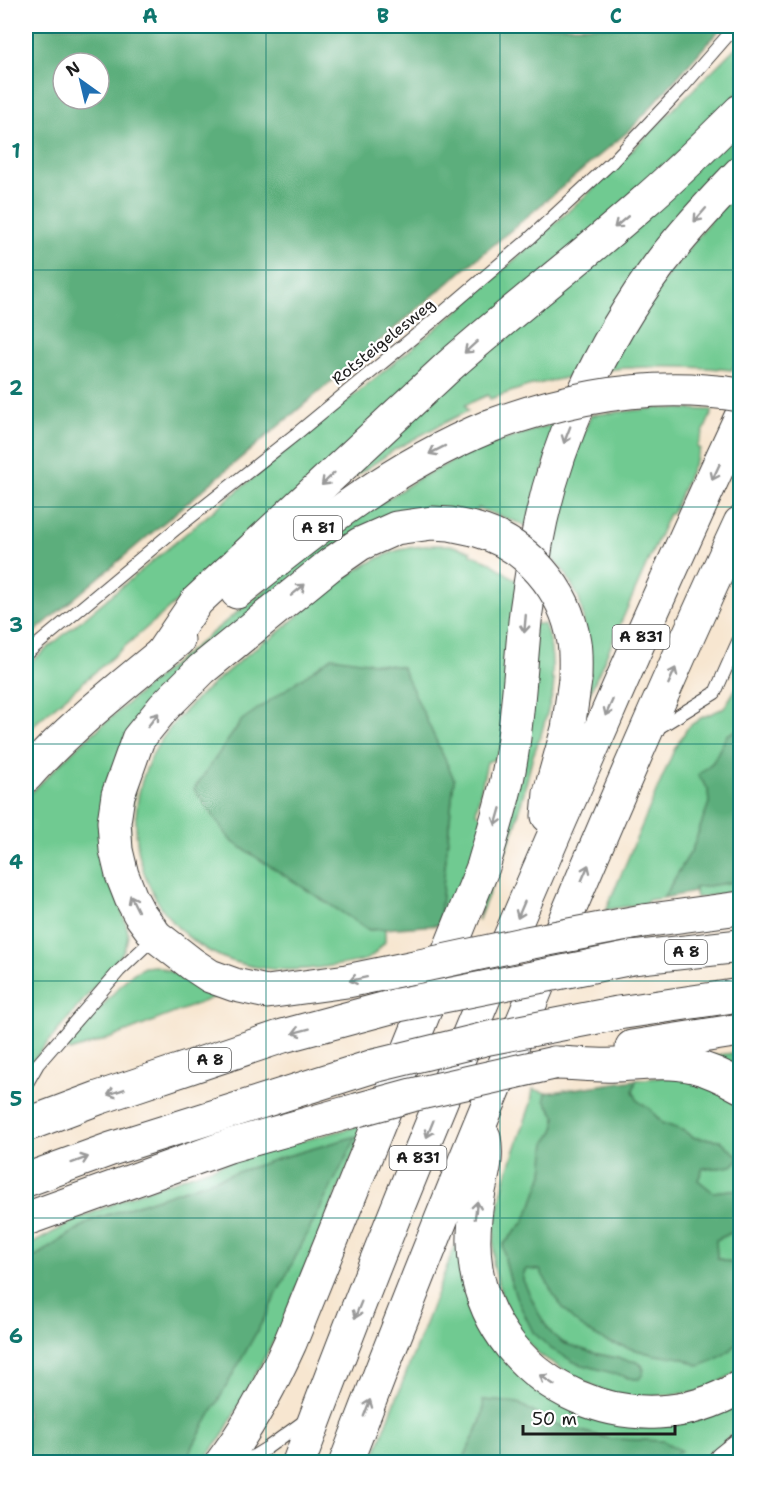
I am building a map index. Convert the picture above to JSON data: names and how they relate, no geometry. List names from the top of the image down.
{
  "streets": {
    "highway": ["A 81", "A 831", "A 8"],
    "lane": ["Rotsteigelesweg"]
  },
  "scale_bar": "50 m",
  "north": "top left",
  "grid": {
    "columns": ["A", "B", "C"],
    "rows": [
      "1",
      "2",
      "3",
      "4",
      "5",
      "6"
    ]
  }
}
